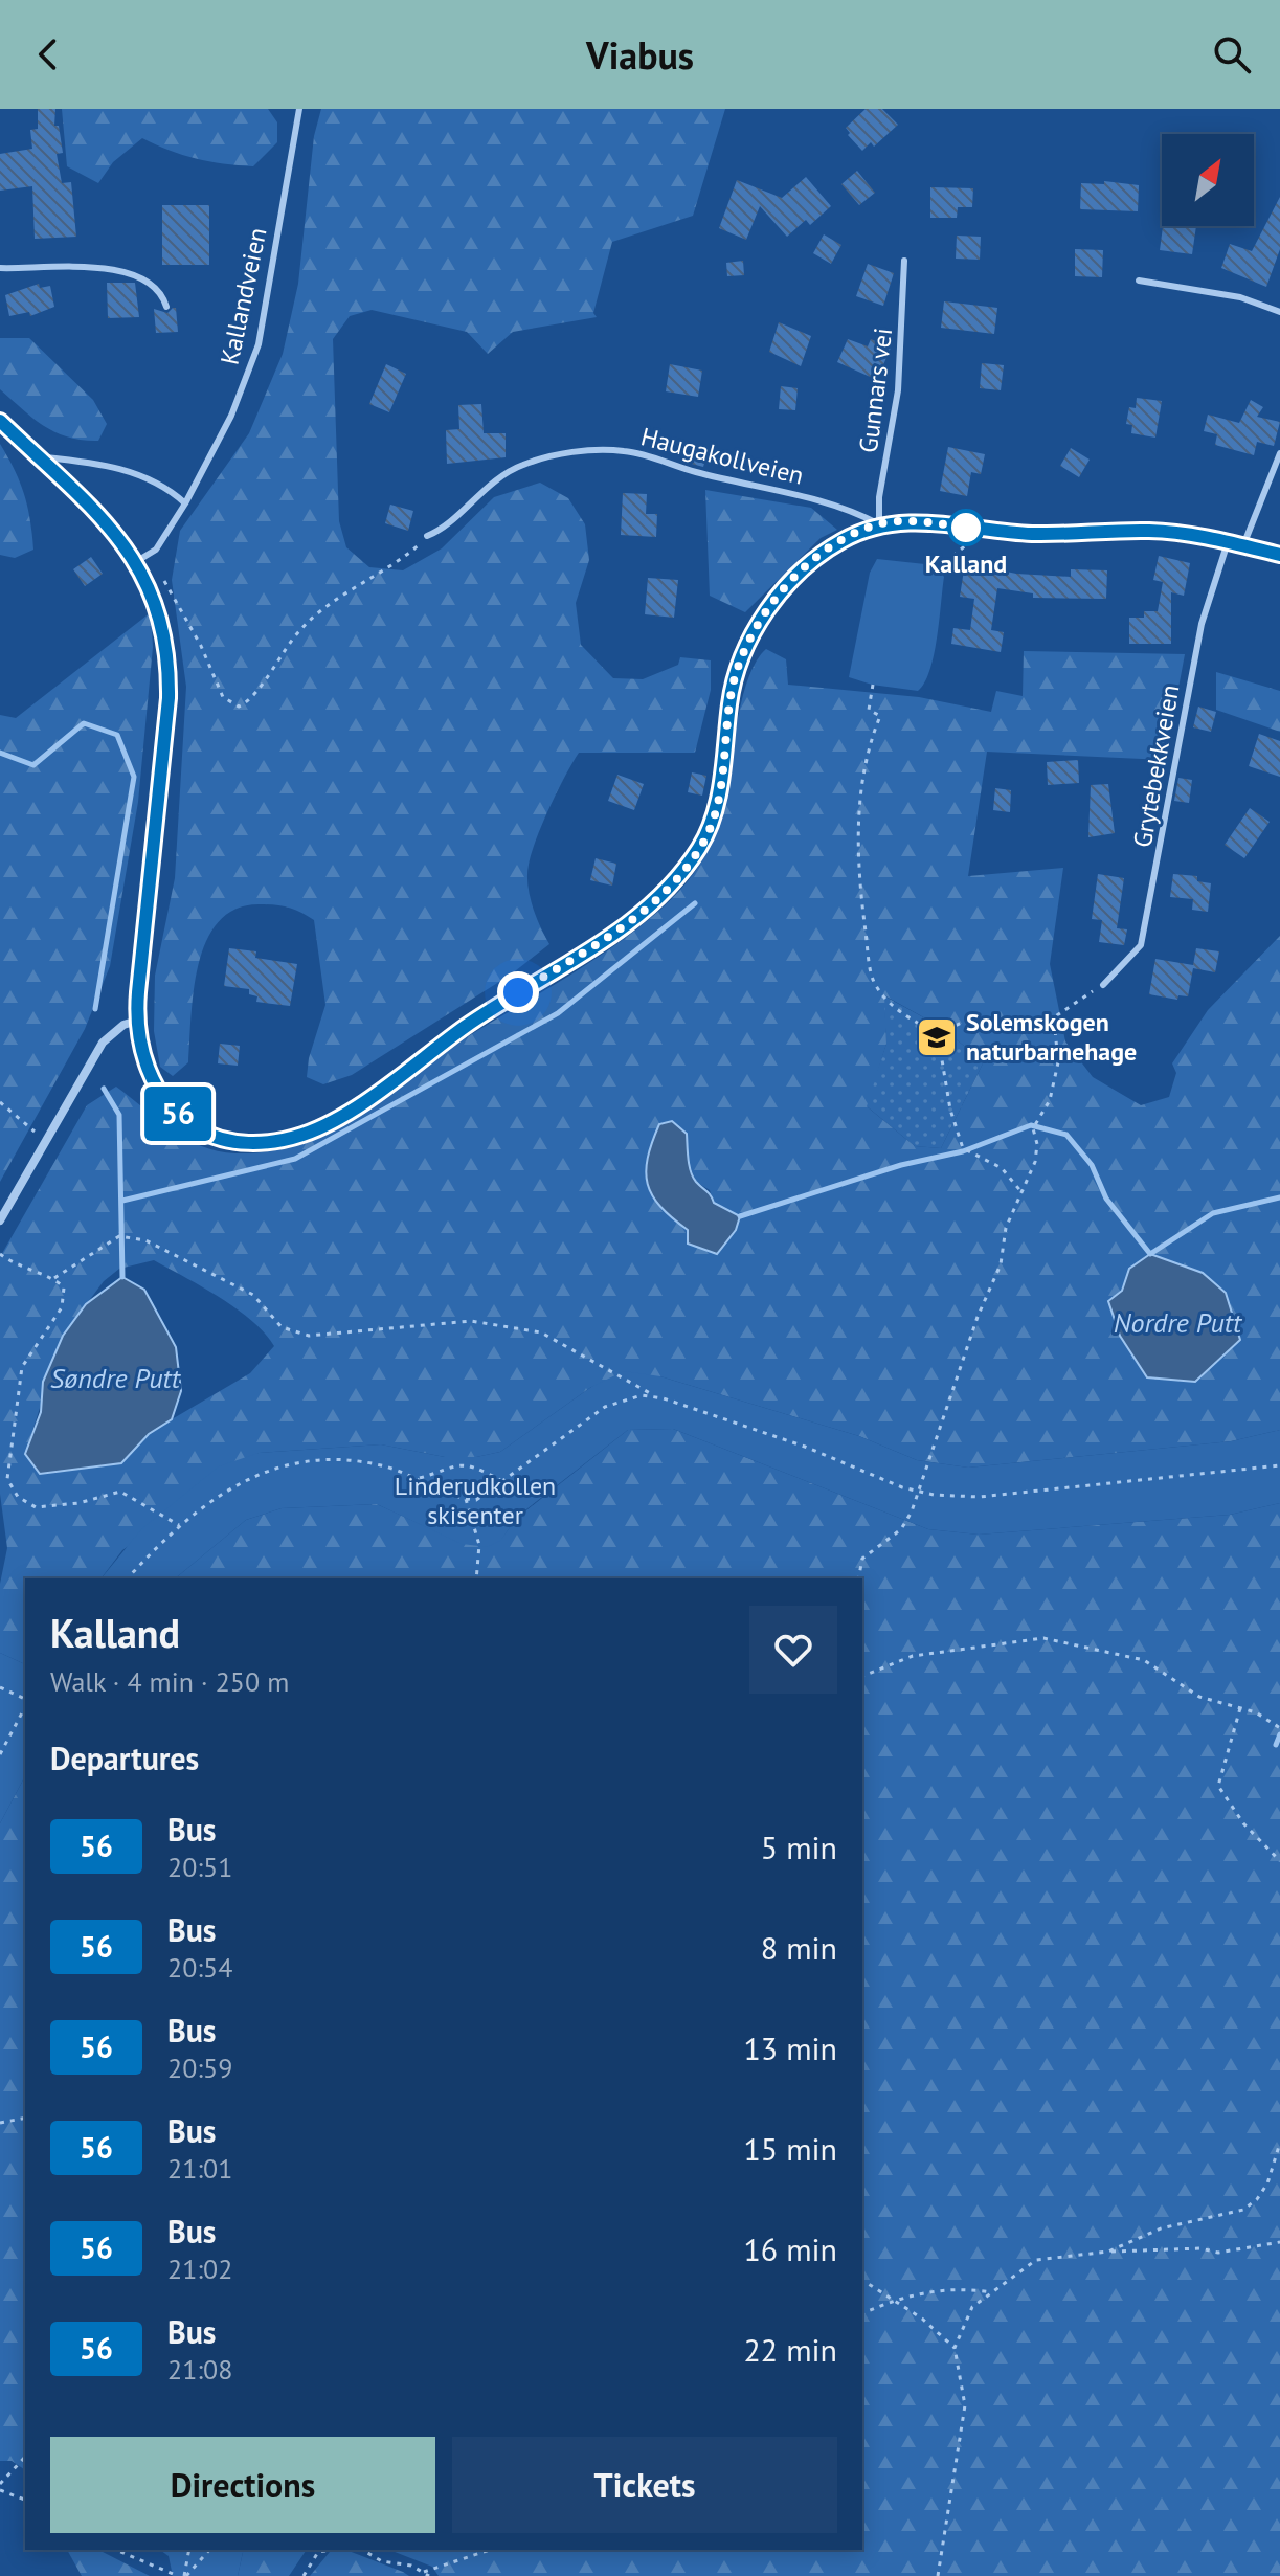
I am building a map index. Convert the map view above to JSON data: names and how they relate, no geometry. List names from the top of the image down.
{
  "streets": {
    "lane": [
      "Kallandveien",
      "Gunnars vei",
      "Haugakollveien",
      "Grytebekkveien"
    ]
  },
  "crossings": [
    ["Gunnars vei", "Haugakollveien"]
  ],
  "water": ["Nordre Putt", "Søndre Putt"],
  "parks": ["Linderudkollen skisenter"],
  "places": {
    "other": ["Kalland"],
    "school or university": ["Solemskogen naturbarnehage"]
  },
  "lines": ["bus line 56"],
  "north": "top right",
  "page": {
    "header": "Viabus",
    "on_map": "56",
    "heading": [
      ["Kalland", "Walk · 4 min · 250 m"],
      "Departures"
    ],
    "list": [
      {
        "mark": "56",
        "name": "Bus",
        "note": "20:51",
        "value": "5 min"
      },
      {
        "mark": "56",
        "name": "Bus",
        "note": "20:54",
        "value": "8 min"
      },
      {
        "mark": "56",
        "name": "Bus",
        "note": "20:59",
        "value": "13 min"
      },
      {
        "mark": "56",
        "name": "Bus",
        "note": "21:01",
        "value": "15 min"
      },
      {
        "mark": "56",
        "name": "Bus",
        "note": "21:02",
        "value": "16 min"
      },
      {
        "mark": "56",
        "name": "Bus",
        "note": "21:08",
        "value": "22 min"
      }
    ],
    "buttons": ["Directions", "Tickets"]
  }
}
